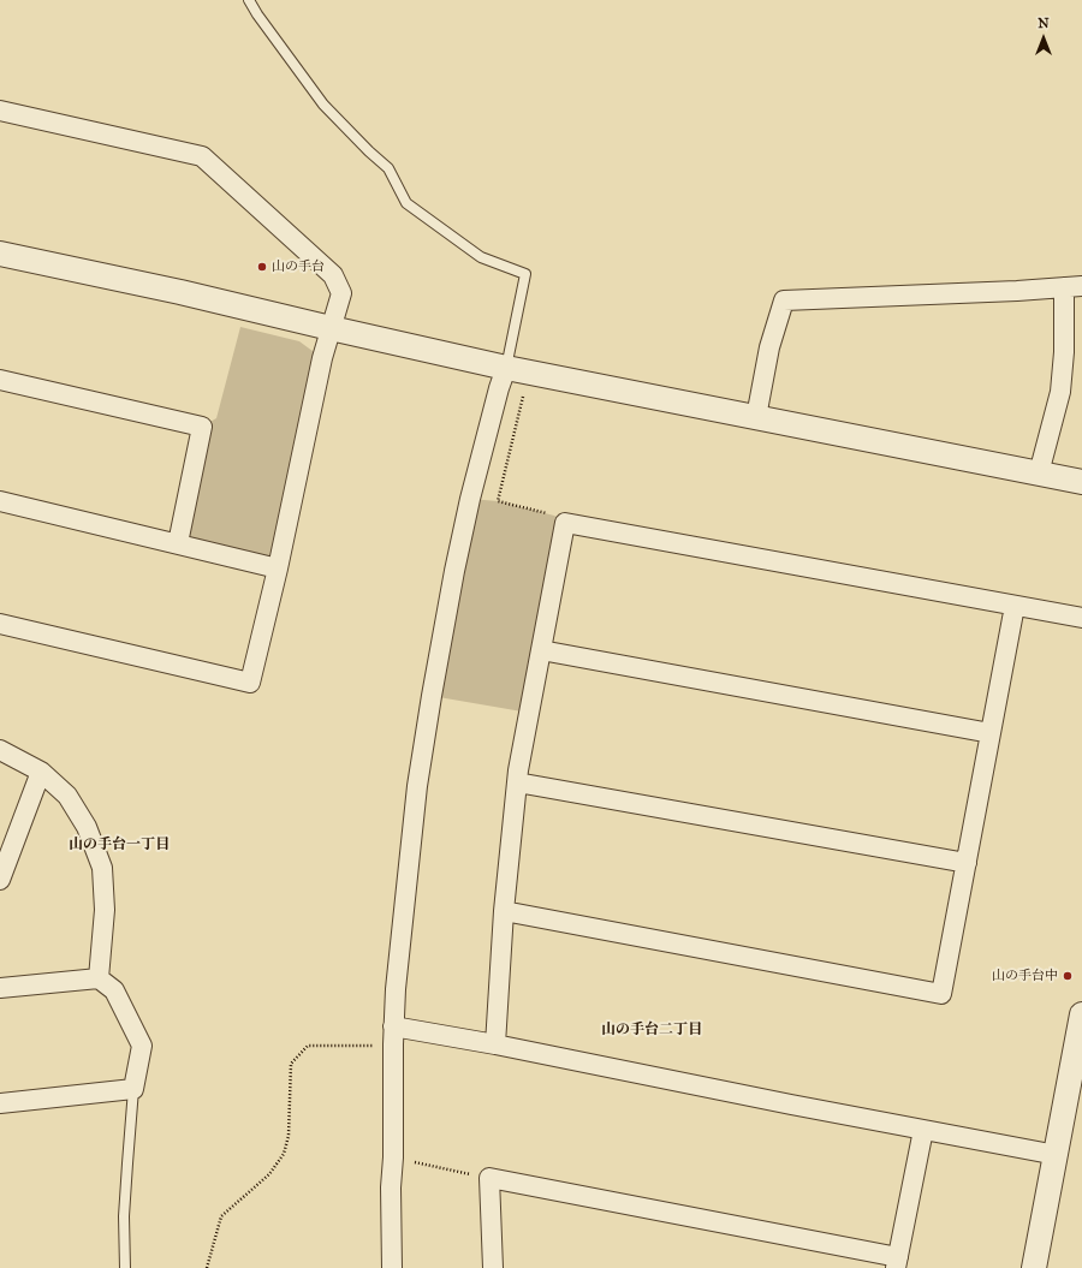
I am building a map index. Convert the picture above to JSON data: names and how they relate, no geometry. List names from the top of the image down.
{
  "districts": ["山の手台一丁目", "山の手台二丁目"],
  "places": ["山の手台", "山の手台中"],
  "north": "top"
}
